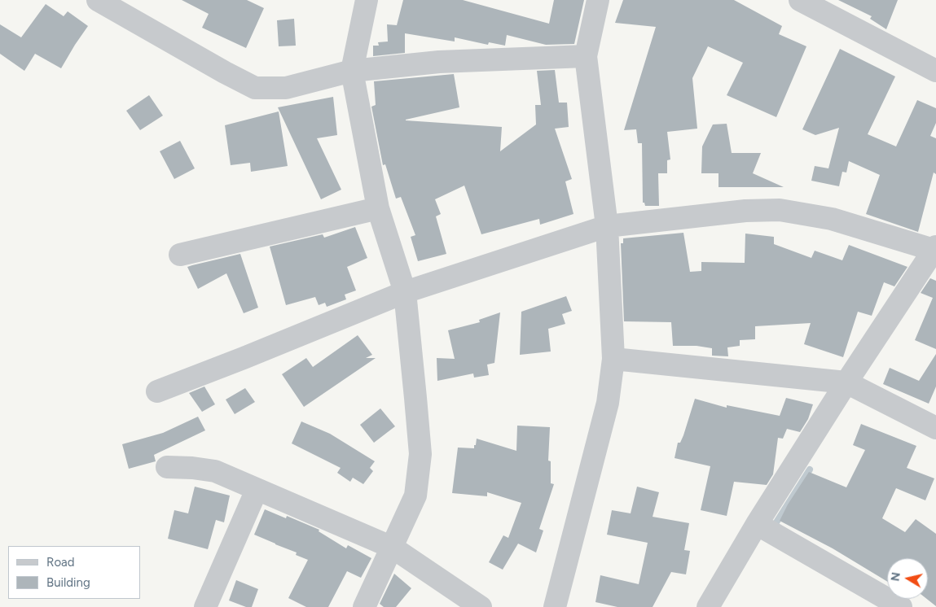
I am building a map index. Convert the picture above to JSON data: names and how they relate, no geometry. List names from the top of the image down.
{
  "legend": ["Road", "Building"],
  "north": "left"
}
